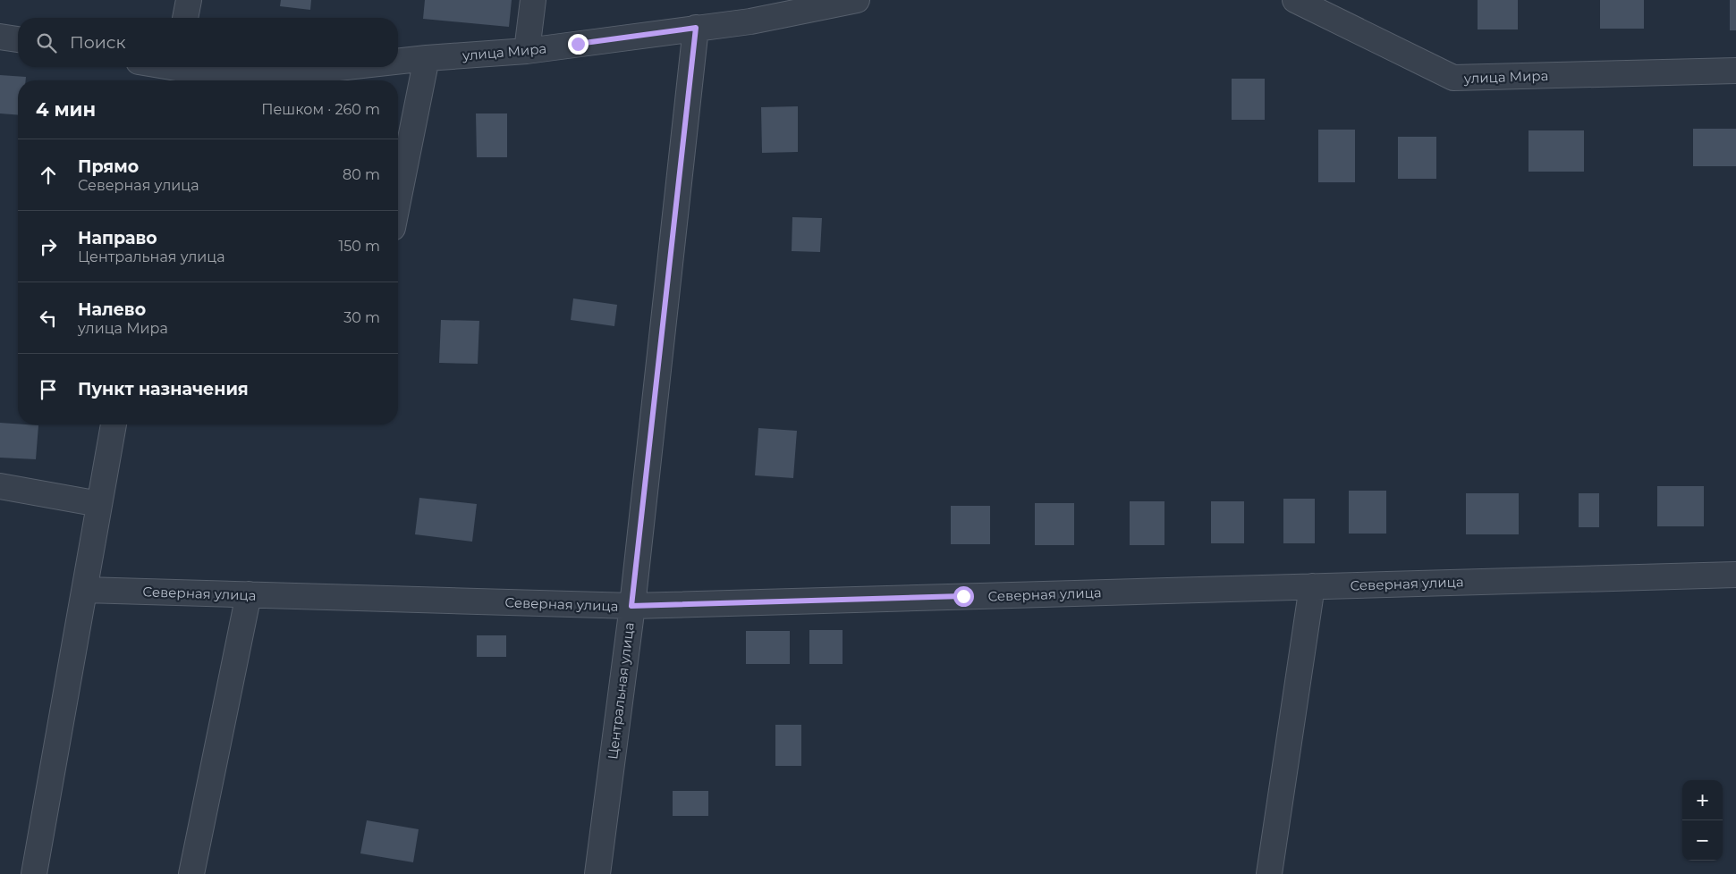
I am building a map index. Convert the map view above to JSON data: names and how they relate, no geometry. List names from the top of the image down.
{
  "streets": {
    "street": ["улица Мира", "Северная улица", "Центральная улица"]
  },
  "crossings": [
    ["улица Мира", "Центральная улица"],
    ["Северная улица", "Центральная улица"]
  ],
  "page": {
    "search": "Поиск",
    "heading": ["4 мин", "Пешком · 260 m"],
    "list": [
      ["Прямо", "Северная улица", "80 m"],
      ["Направо", "Центральная улица", "150 m"],
      ["Налево", "улица Мира", "30 m"],
      "Пункт назначения"
    ],
    "map_buttons": ["+", "−"]
  }
}
